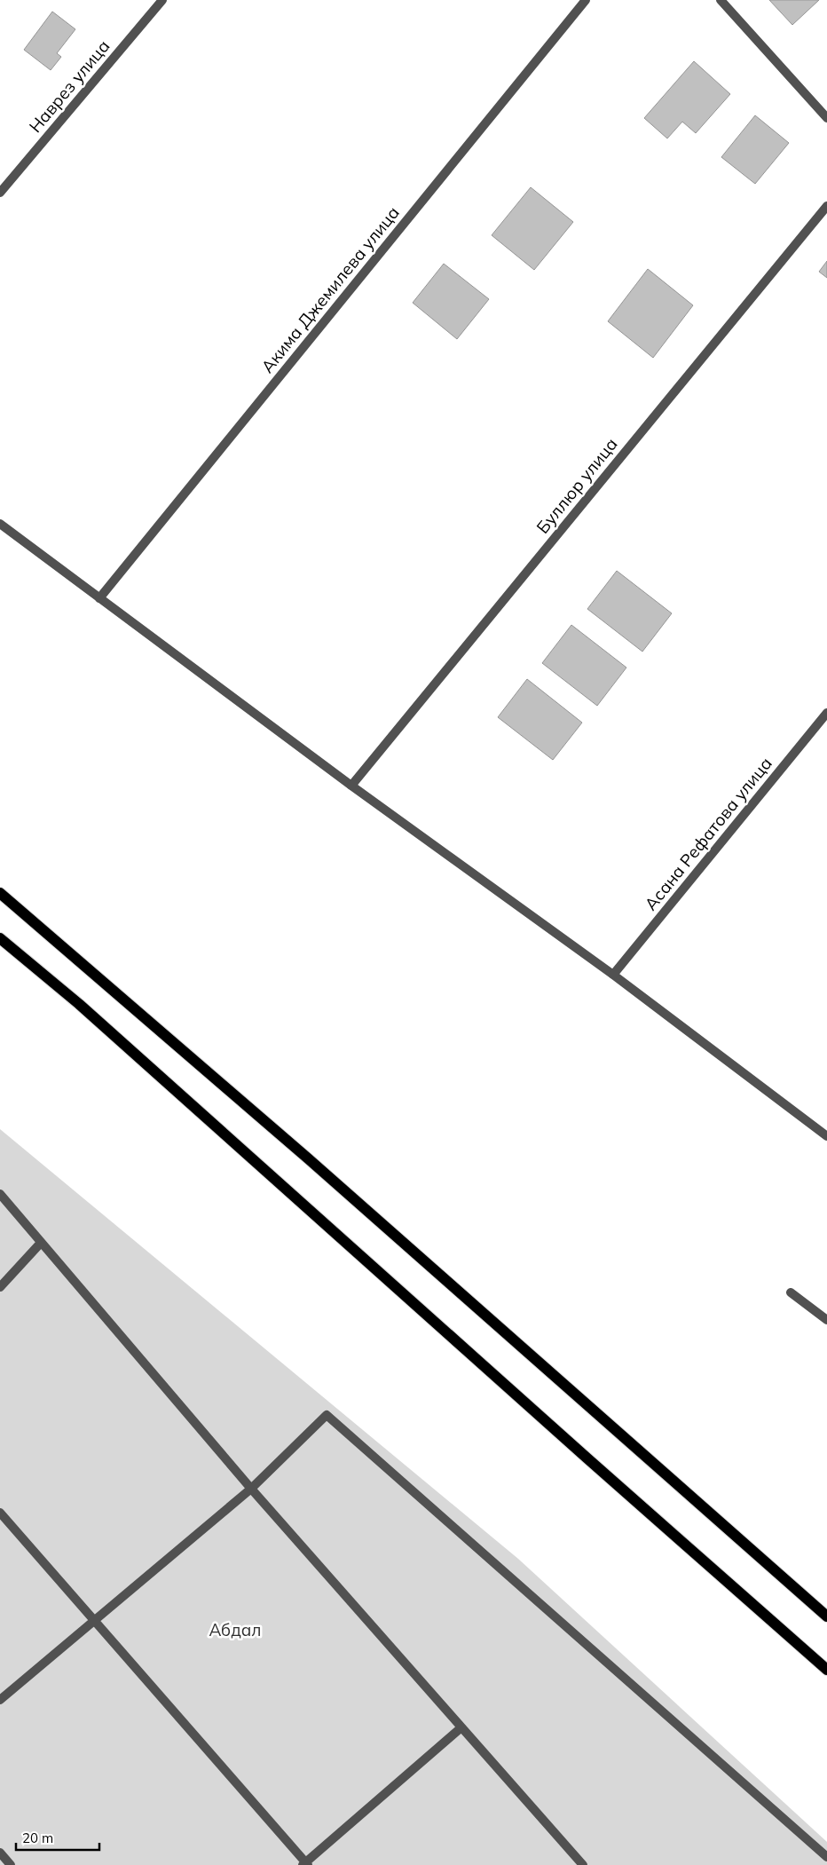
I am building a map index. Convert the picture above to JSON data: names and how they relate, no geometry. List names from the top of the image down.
{
  "streets": {
    "street": [
      "Наврез улица",
      "Акима Джемилева улица",
      "Буллюр улица",
      "Асана Рефатова улица"
    ]
  },
  "parks": ["Абдал"],
  "scale_bar": "20 m"
}
